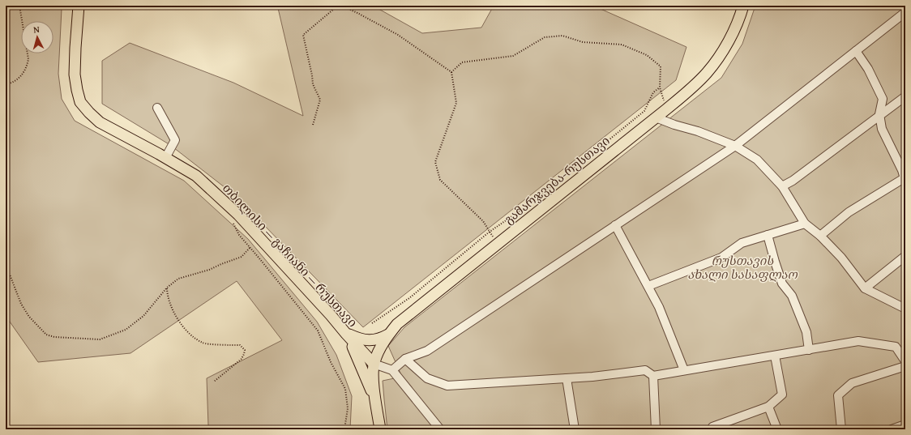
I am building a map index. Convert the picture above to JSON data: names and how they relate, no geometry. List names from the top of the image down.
{
  "streets": {
    "main road": ["გამარჯვება-რუსთავი", "თბილისი — გაჩიანი — რუსთავი"]
  },
  "crossings": [
    ["გამარჯვება-რუსთავი", "თბილისი — გაჩიანი — რუსთავი"]
  ],
  "parks": ["რუსთავის ახალი სასაფლაო"],
  "north": "top"
}
